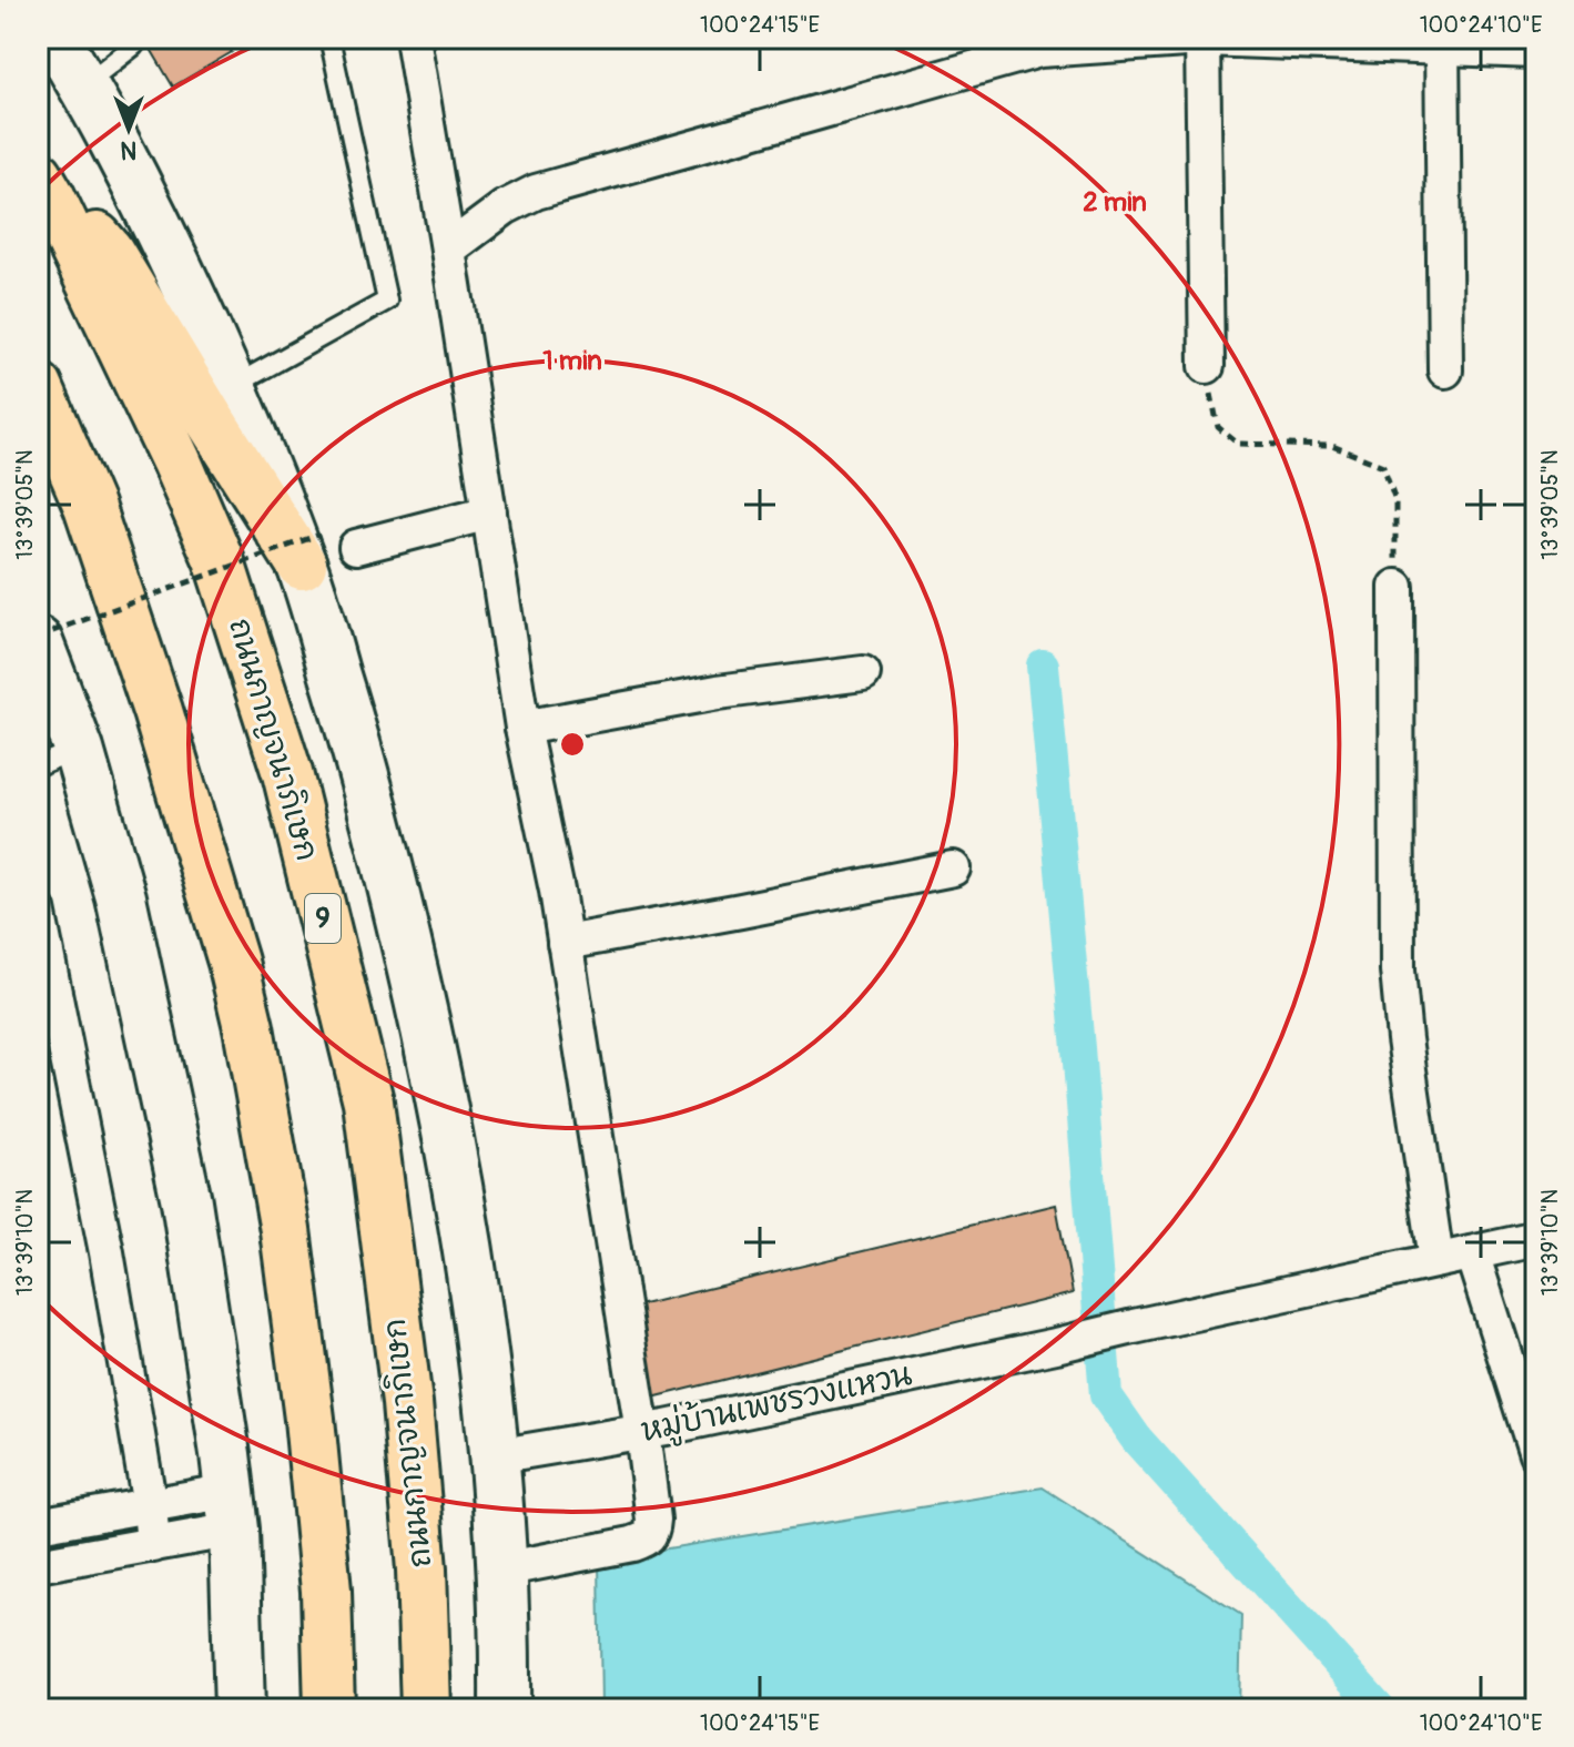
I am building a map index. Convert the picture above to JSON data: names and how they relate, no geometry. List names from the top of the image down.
{
  "streets": {
    "highway": ["ถนนกาญจนาภิเษก", "9"],
    "street": ["หมู่บ้านเพชรวงแหวน"]
  },
  "north": "bottom",
  "coordinates": [
    "100°24'15\"E",
    "100°24'10\"E",
    "13°39'05\"N",
    "13°39'10\"N"
  ],
  "rings": ["2 min", "1 min"]
}
